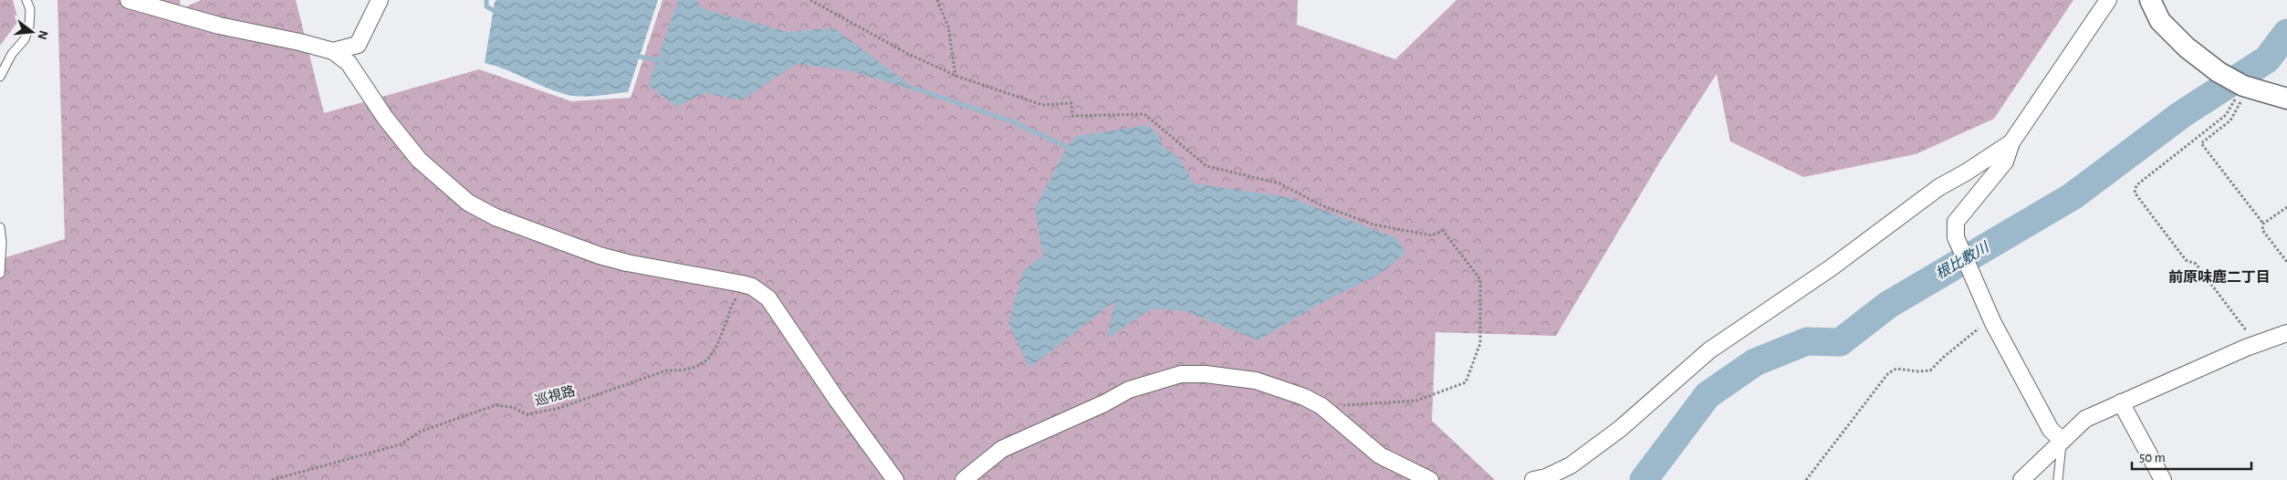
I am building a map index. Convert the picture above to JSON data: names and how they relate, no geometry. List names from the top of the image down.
{
  "streets": {
    "path": ["巡視路"]
  },
  "districts": ["前原味鹿二丁目"],
  "water": ["根比敷川"],
  "scale_bar": "50 m",
  "north": "right"
}
